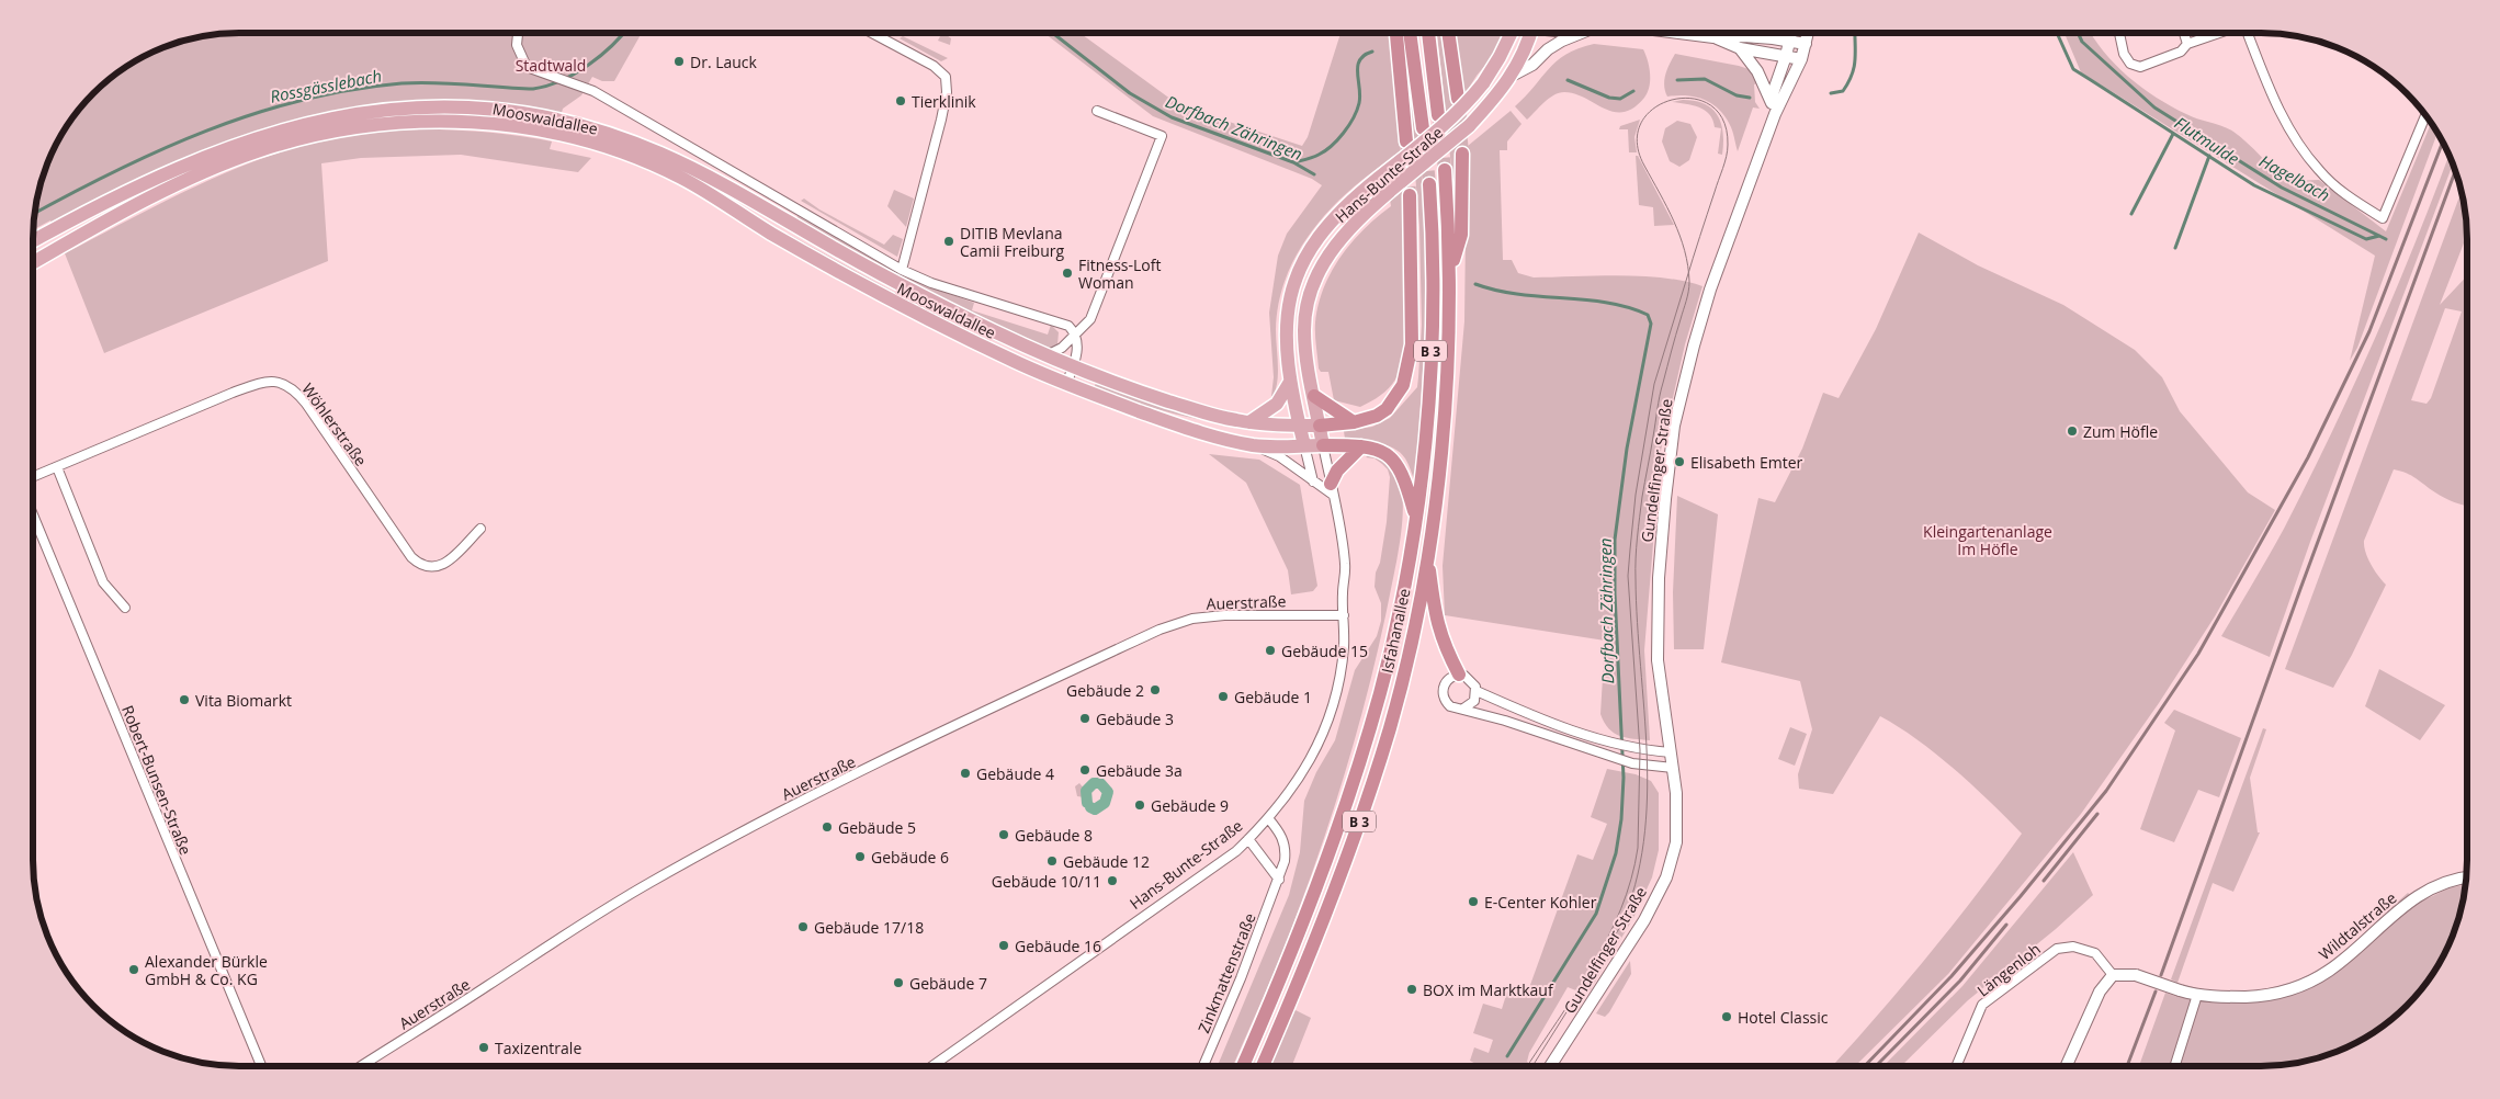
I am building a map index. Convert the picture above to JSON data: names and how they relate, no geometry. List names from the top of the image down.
{
  "streets": {
    "highway": ["B 3", "Isfahanallee"],
    "main road": ["Mooswaldallee", "Hans-Bunte-Straße"],
    "street": [
      "Wöhlerstraße",
      "Gundelfinger Straße",
      "Auerstraße",
      "Robert-Bunsen-Straße",
      "Wildtalstraße",
      "Längenloh",
      "Zinkmattenstraße"
    ]
  },
  "crossings": [
    ["Mooswaldallee", "Hans-Bunte-Straße"],
    ["Hans-Bunte-Straße", "Gundelfinger Straße"],
    ["Hans-Bunte-Straße", "Auerstraße"],
    ["Hans-Bunte-Straße", "Zinkmattenstraße"],
    ["Wildtalstraße", "Längenloh"]
  ],
  "water": [
    "Rossgässlebach",
    "Dorfbach Zähringen",
    "Flutmulde",
    "Hagelbach"
  ],
  "parks": ["Stadtwald", "Kleingartenanlage Im Höfle"],
  "places": [
    "Dr. Lauck",
    "Tierklinik",
    "DITIB Mevlana Camii Freiburg",
    "Fitness-Loft Woman",
    "Zum Höfle",
    "Elisabeth Emter",
    "Gebäude 15",
    "Gebäude 2",
    "Gebäude 1",
    "Vita Biomarkt",
    "Gebäude 3",
    "Gebäude 3a",
    "Gebäude 4",
    "Gebäude 9",
    "Gebäude 5",
    "Gebäude 8",
    "Gebäude 6",
    "Gebäude 12",
    "Gebäude 10/11",
    "E-Center Kohler",
    "Gebäude 17/18",
    "Gebäude 16",
    "Alexander Bürkle GmbH & Co. KG",
    "Gebäude 7",
    "BOX im Marktkauf",
    "Hotel Classic",
    "Taxizentrale"
  ]
}
